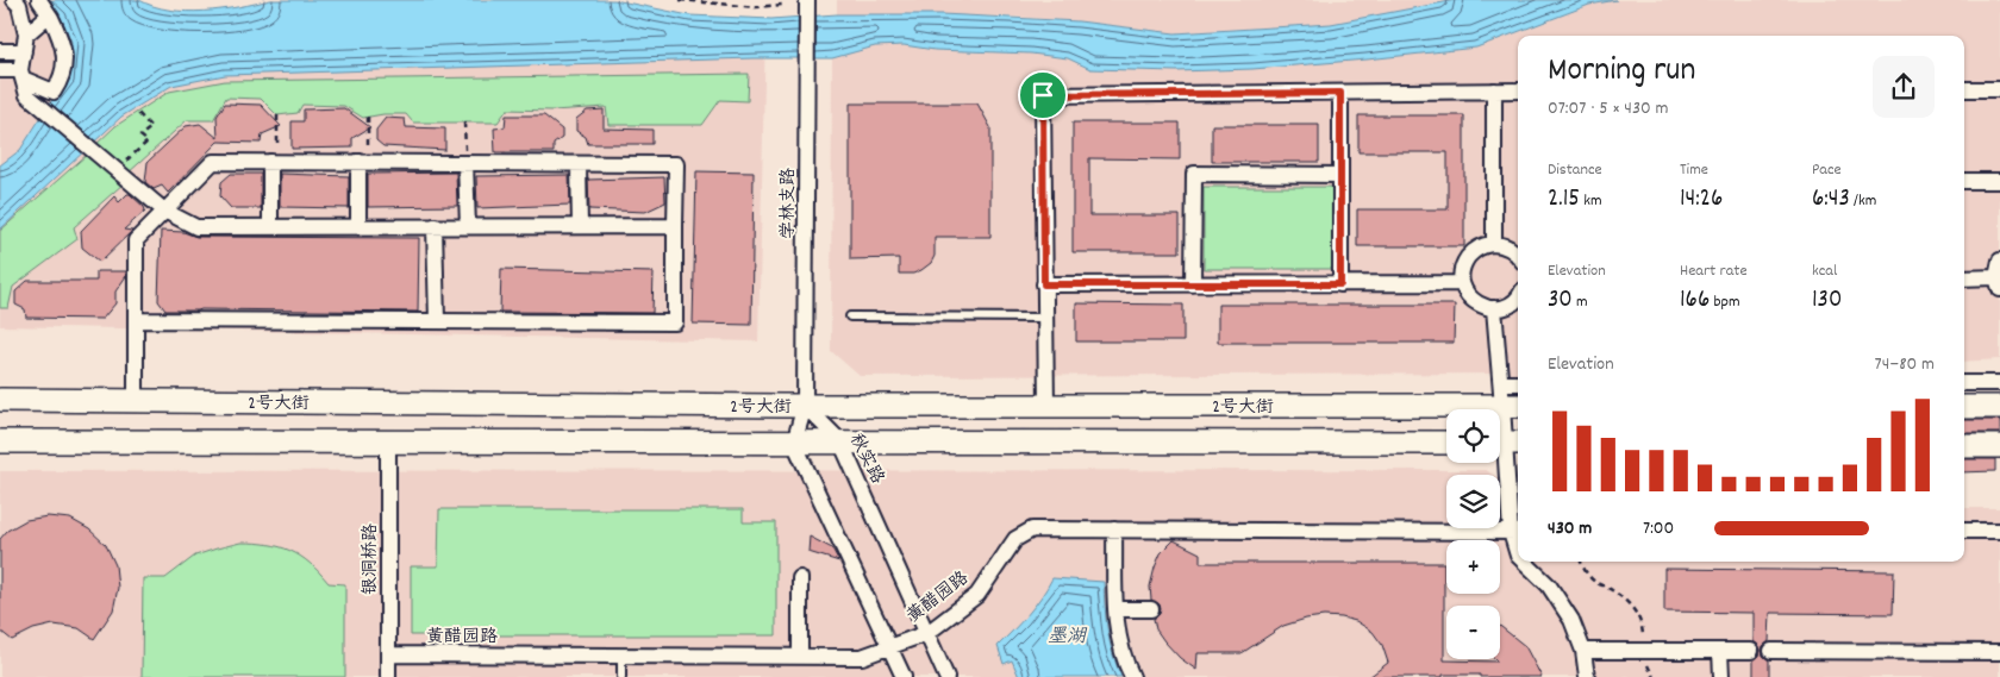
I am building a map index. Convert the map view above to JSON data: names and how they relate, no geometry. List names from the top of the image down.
{
  "streets": {
    "main road": ["2号大街"],
    "street": [
      "学林支路",
      "秋实路",
      "银洞桥路",
      "黄醋园路"
    ]
  },
  "crossings": [
    ["学林支路", "2号大街"],
    ["学林支路", "秋实路"],
    ["2号大街", "秋实路"],
    ["2号大街", "银洞桥路"],
    ["秋实路", "黄醋园路"],
    ["银洞桥路", "黄醋园路"]
  ],
  "water": ["墨湖"],
  "page": {
    "heading": ["Morning run", "07:07 · 5 × 430 m"],
    "stats": [
      ["Distance", "2.15 km"],
      ["Time", "14:26"],
      ["Pace", "6:43 /km"],
      ["Elevation", "30 m"],
      ["Heart rate", "166 bpm"],
      ["kcal", "130"]
    ],
    "chart": ["Elevation", "74–80 m"],
    "map_buttons": ["+", "−"],
    "list": [
      {
        "name": "430 m",
        "note": "7:00"
      }
    ]
  }
}
